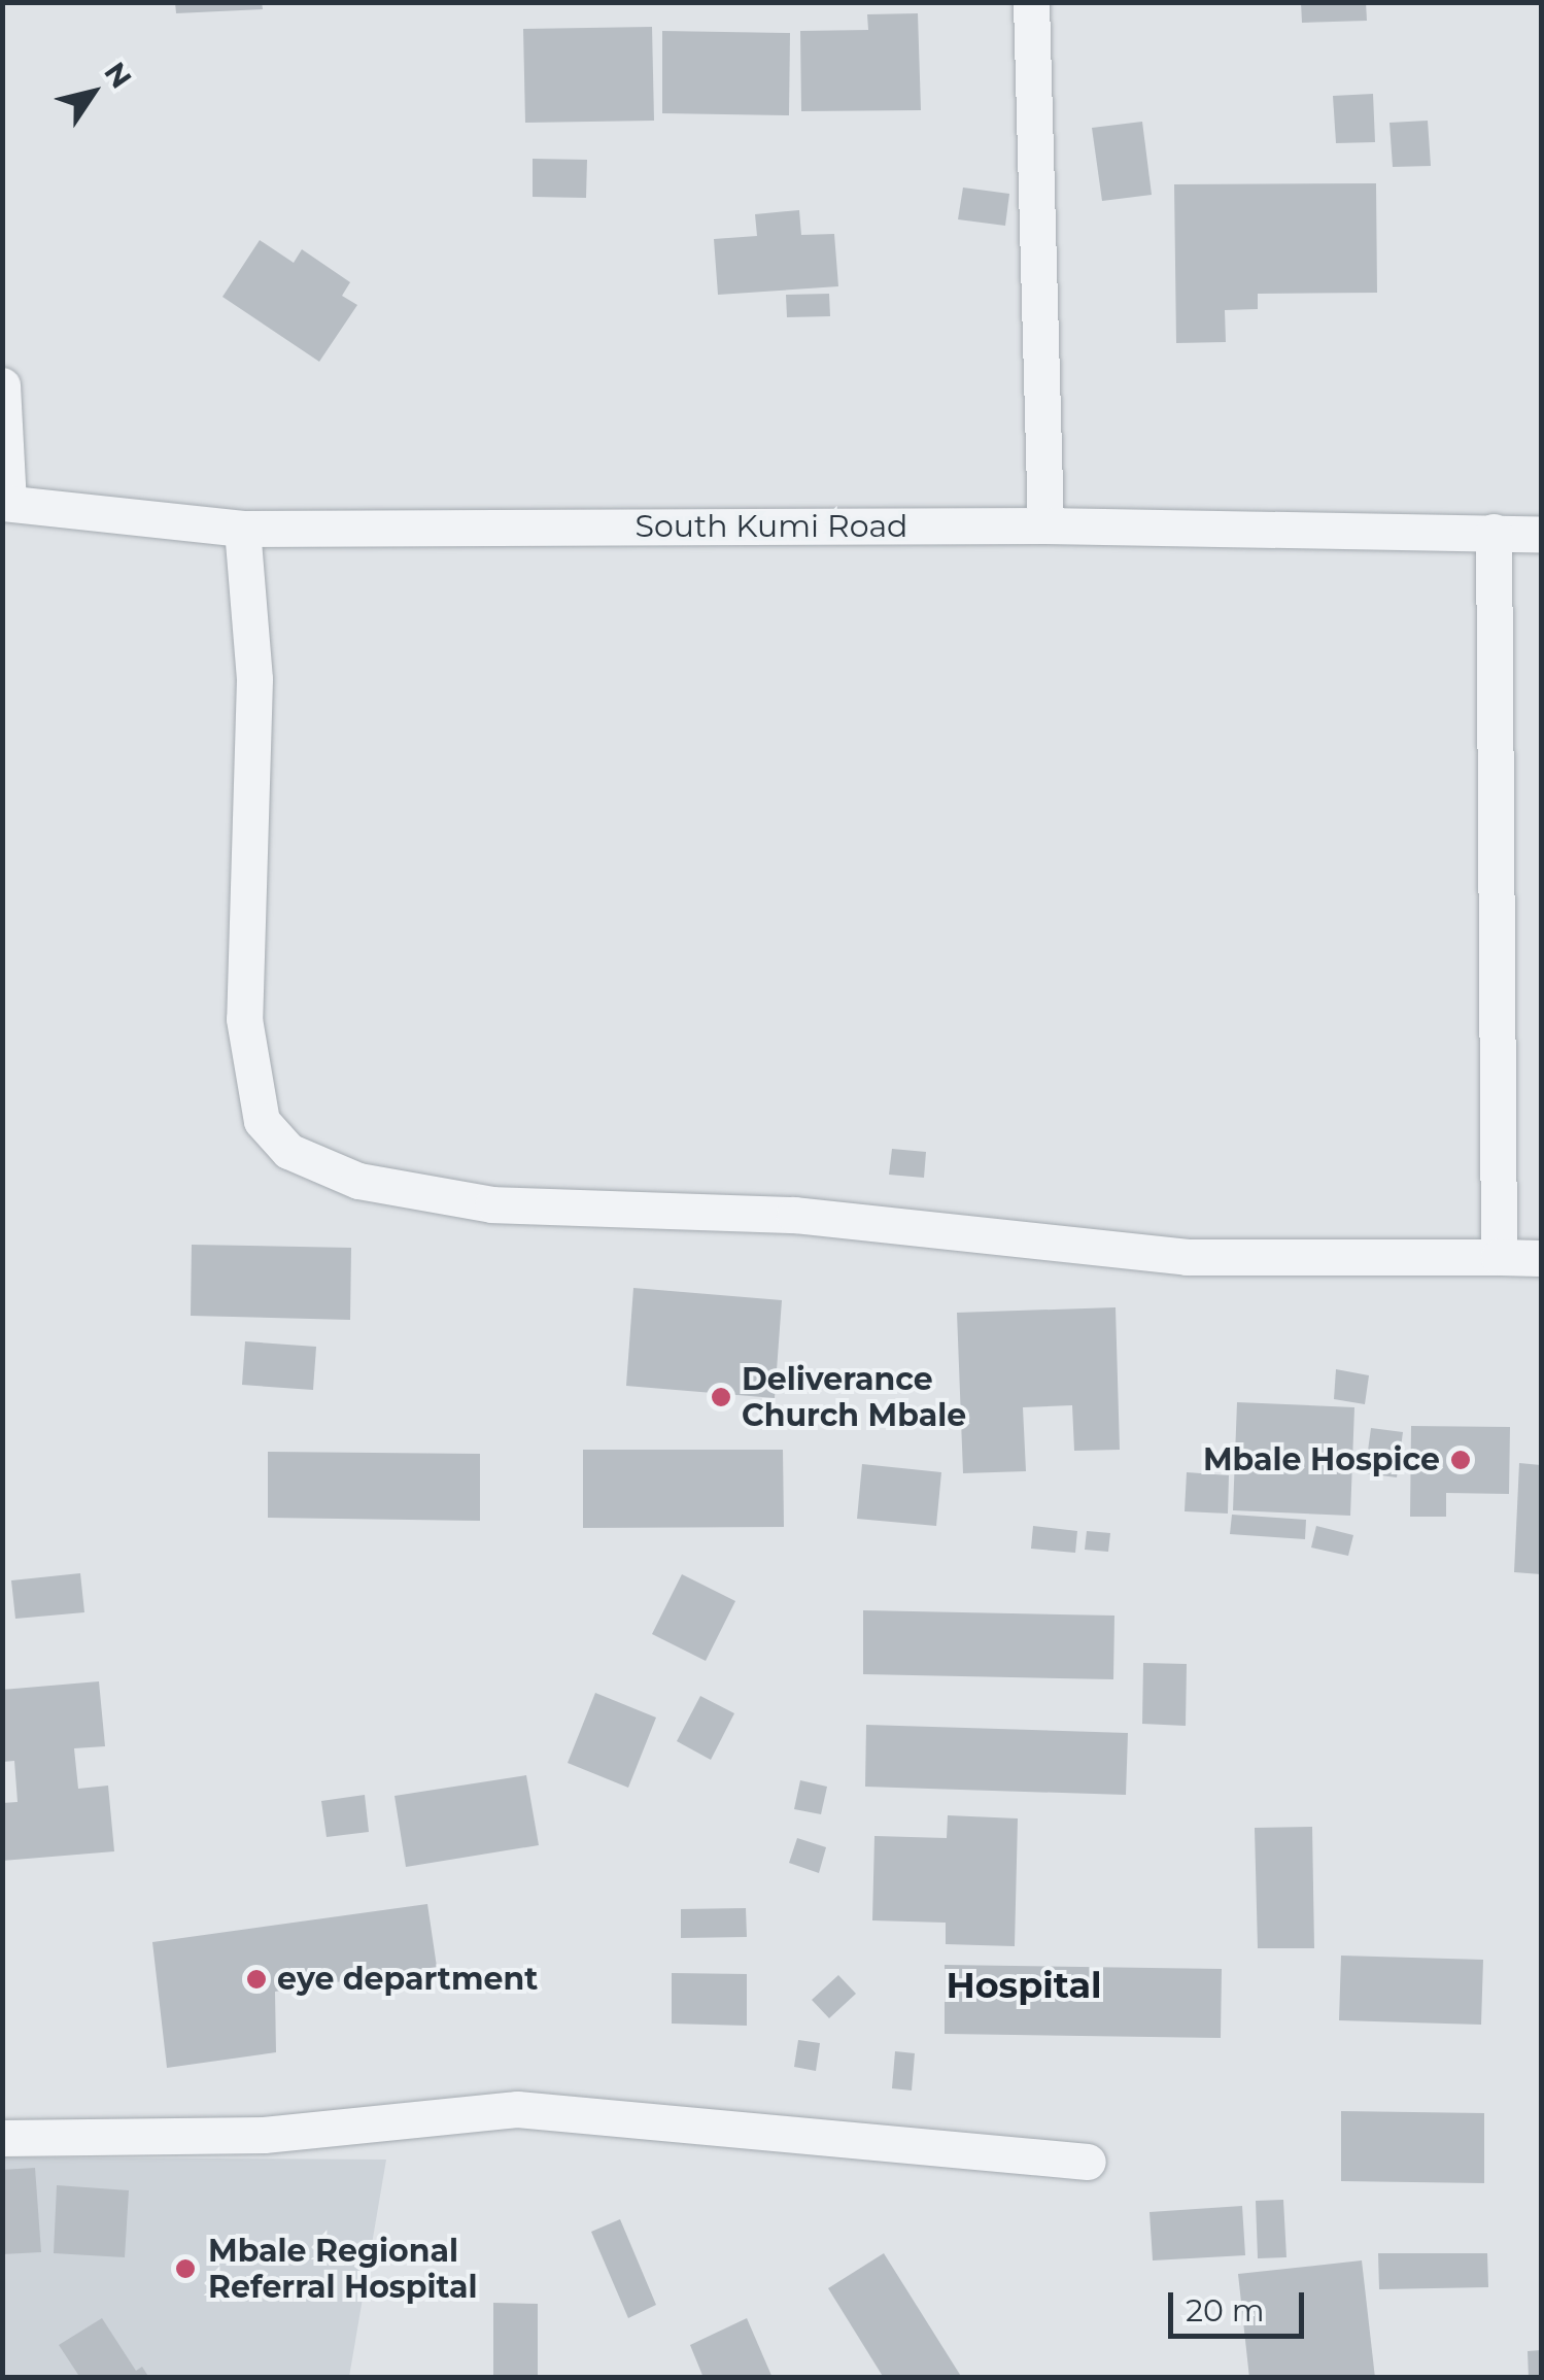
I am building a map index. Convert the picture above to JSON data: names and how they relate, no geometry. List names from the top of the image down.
{
  "streets": {
    "street": ["South Kumi Road"]
  },
  "districts": ["Hospital"],
  "places": [
    "Deliverance Church Mbale",
    "Mbale Hospice",
    "eye department",
    "Mbale Regional Referral Hospital"
  ],
  "scale_bar": "20 m",
  "north": "top right"
}
